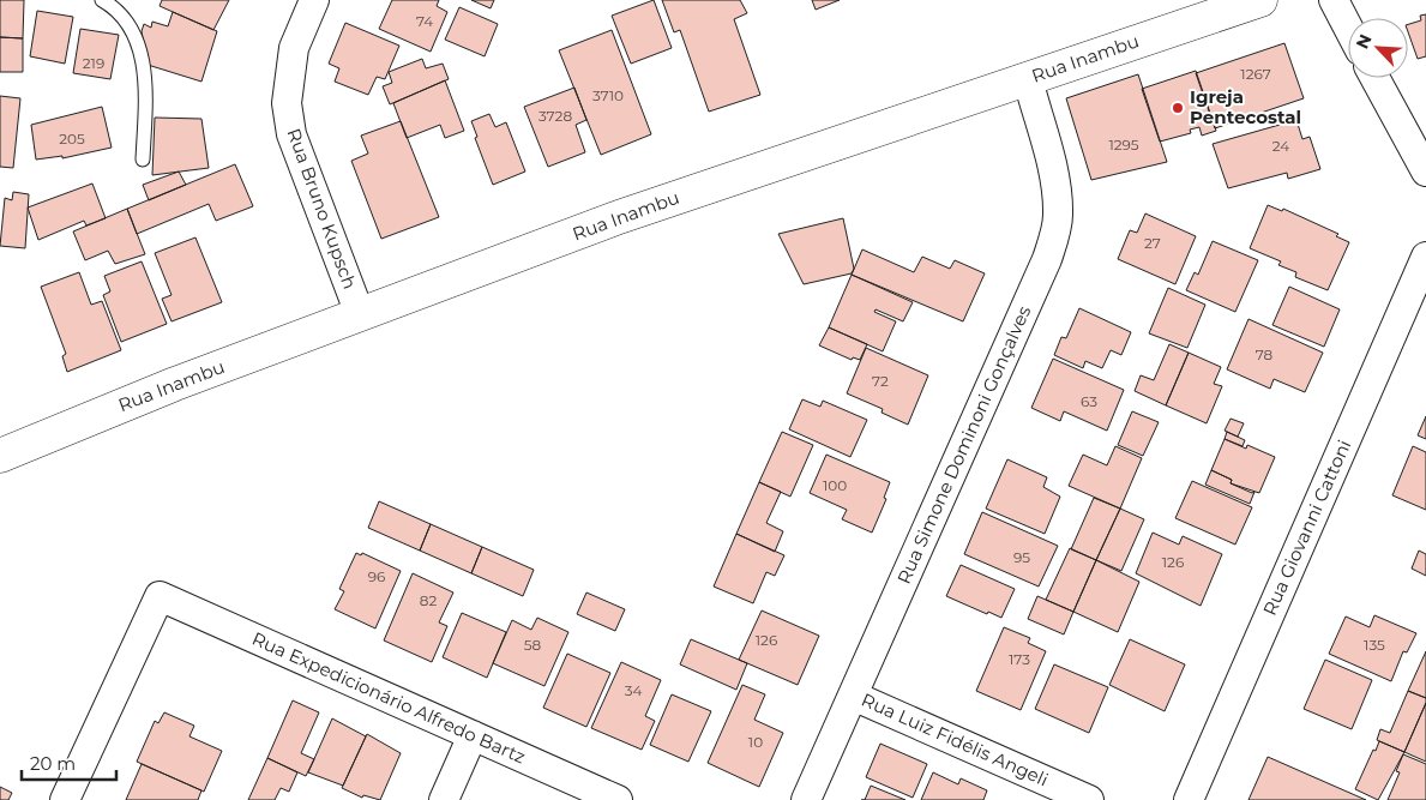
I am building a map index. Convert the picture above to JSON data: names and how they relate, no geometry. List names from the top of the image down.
{
  "streets": {
    "street": [
      "Rua Inambu",
      "Rua Bruno Kupsch",
      "Rua Simone Dominoni Gonçalves",
      "Rua Giovanni Cattoni",
      "Rua Expedicionário Alfredo Bartz",
      "Rua Luiz Fidélis Angeli"
    ]
  },
  "crossings": [
    ["Rua Inambu", "Rua Bruno Kupsch"],
    ["Rua Inambu", "Rua Simone Dominoni Gonçalves"],
    ["Rua Simone Dominoni Gonçalves", "Rua Luiz Fidélis Angeli"]
  ],
  "places": ["Igreja Pentecostal"],
  "house_numbers": [
    "74",
    "219",
    "1267",
    "3710",
    "3728",
    "205",
    "1295",
    "24",
    "27",
    "78",
    "72",
    "63",
    "100",
    "95",
    "126",
    "96",
    "82",
    "126",
    "58",
    "135",
    "173",
    "34",
    "10"
  ],
  "scale_bar": "20 m",
  "north": "top left"
}
